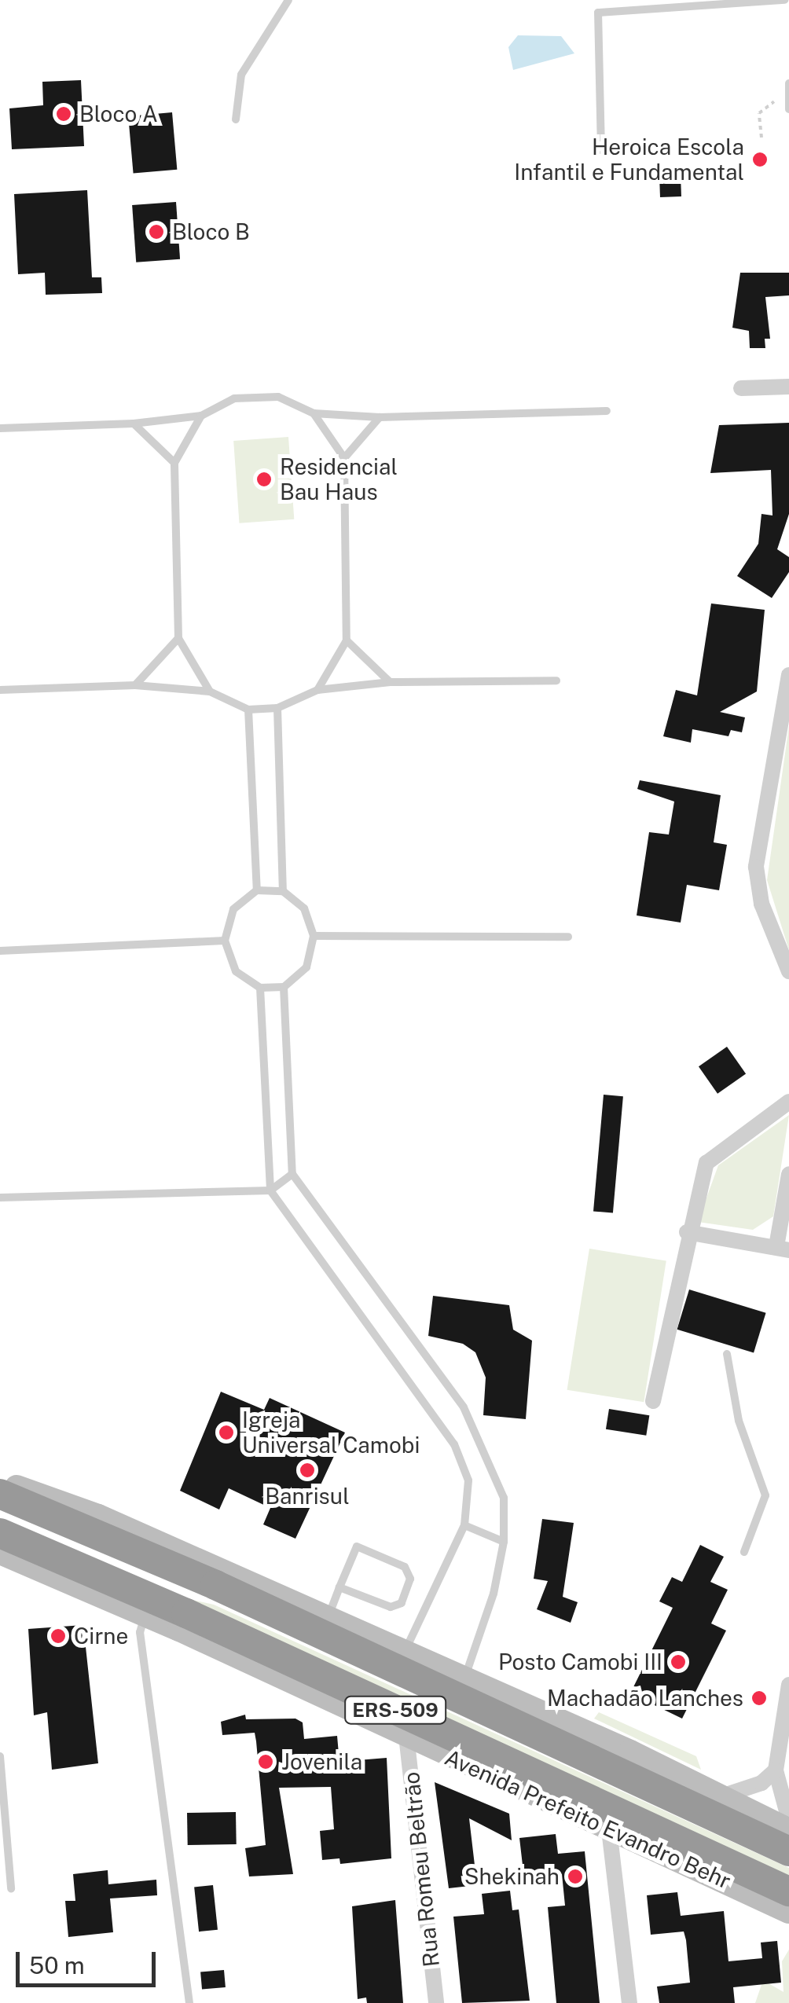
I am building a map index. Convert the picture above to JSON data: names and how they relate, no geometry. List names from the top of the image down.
{
  "streets": {
    "highway": ["ERS-509", "Avenida Prefeito Evandro Behr"],
    "street": ["Rua Romeu Beltrão"]
  },
  "crossings": [
    ["ERS-509", "Avenida Prefeito Evandro Behr"],
    ["Avenida Prefeito Evandro Behr", "Rua Romeu Beltrão"]
  ],
  "places": [
    "Bloco A",
    "Heroica Escola Infantil e Fundamental",
    "Bloco B",
    "Residencial Bau Haus",
    "Igreja Universal Camobi",
    "Banrisul",
    "Cirne",
    "Posto Camobi III",
    "Machadão Lanches",
    "Jovenila",
    "Shekinah"
  ],
  "scale_bar": "50 m"
}
